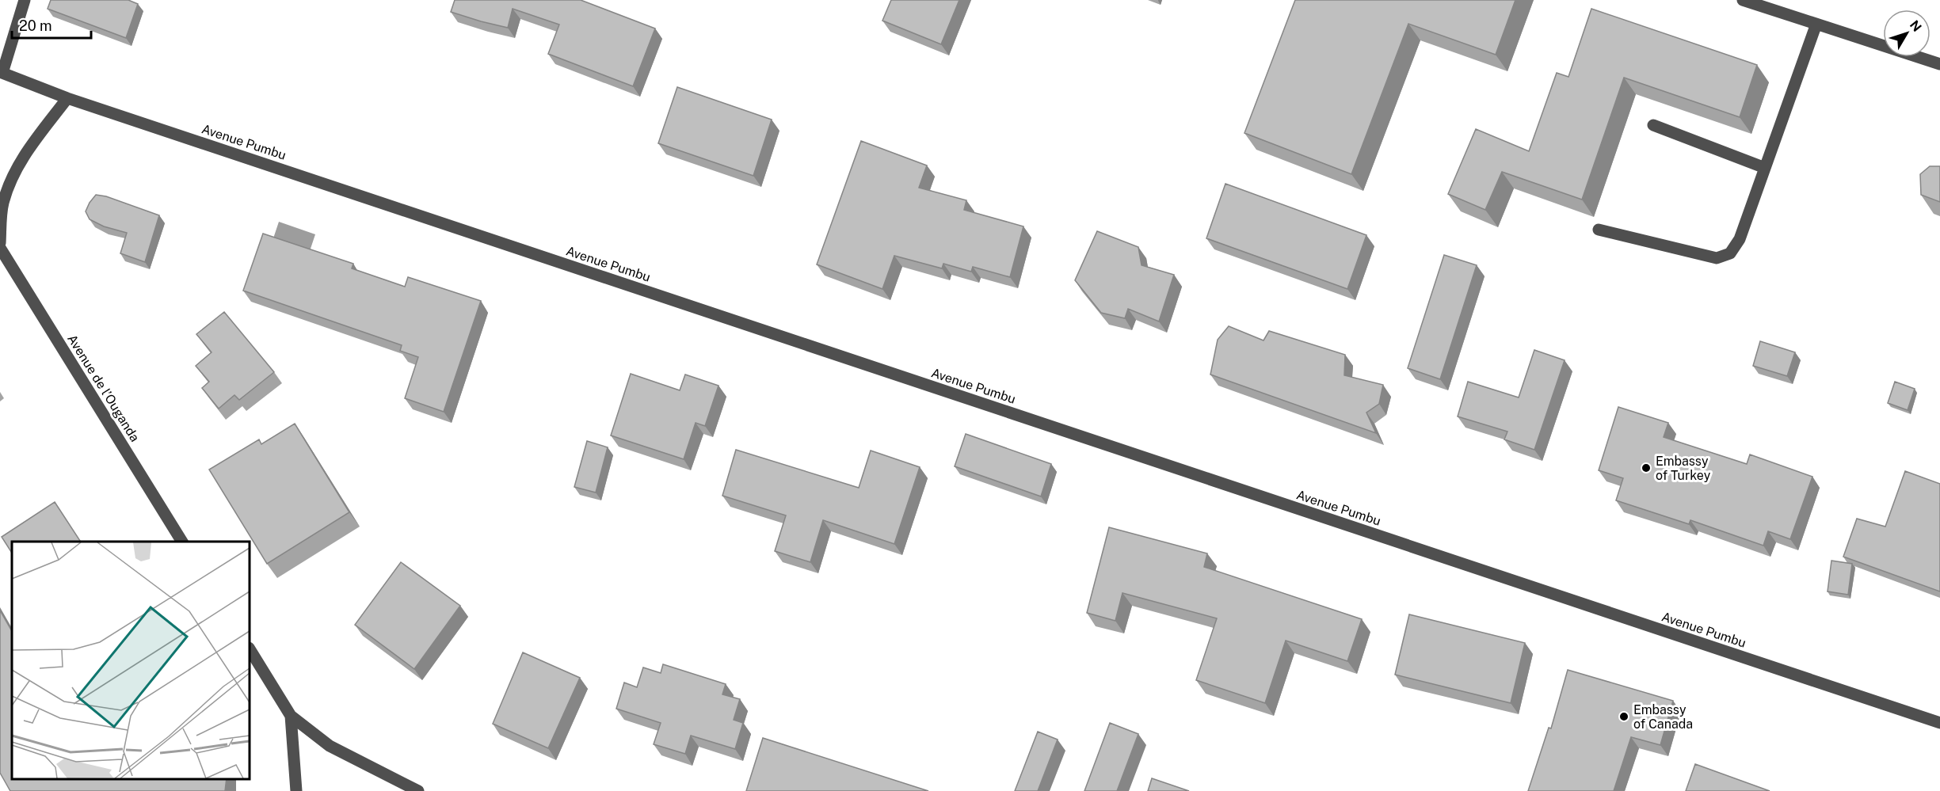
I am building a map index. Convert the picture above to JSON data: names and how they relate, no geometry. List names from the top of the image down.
{
  "streets": {
    "street": ["Avenue Pumbu", "Avenue de l’Ouganda"]
  },
  "places": ["Embassy of Turkey", "Embassy of Canada"],
  "scale_bar": "20 m",
  "north": "top right"
}
